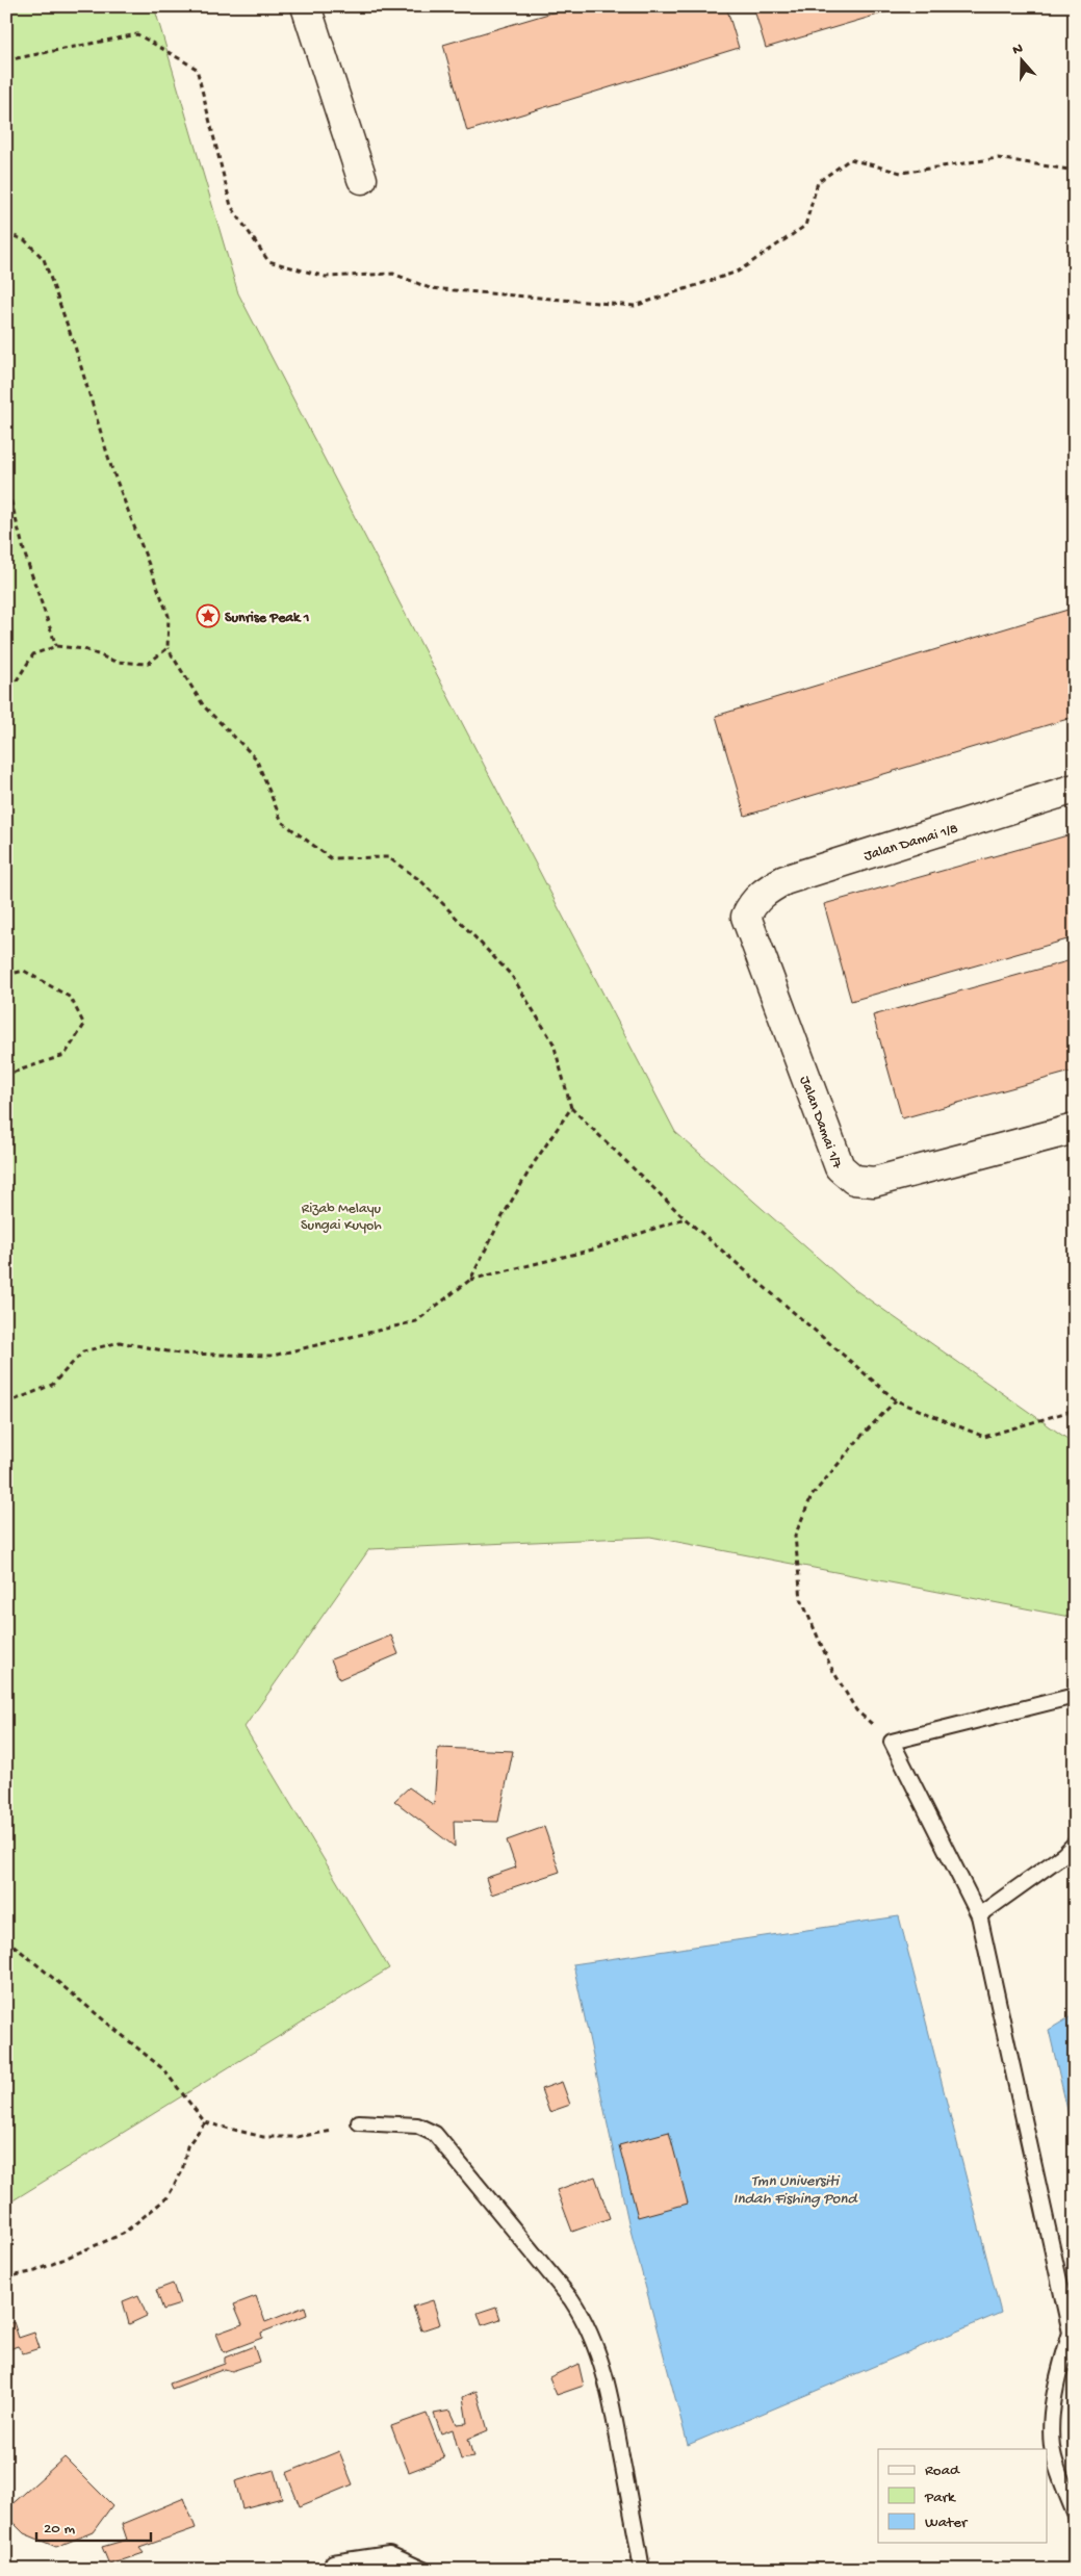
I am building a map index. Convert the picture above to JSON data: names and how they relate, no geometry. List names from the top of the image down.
{
  "streets": {
    "street": ["Jalan Damai 1/8", "Jalan Damai 1/7"]
  },
  "crossings": [
    ["Jalan Damai 1/8", "Jalan Damai 1/7"]
  ],
  "water": ["Tmn Universiti Indah Fishing Pond"],
  "parks": ["Rizab Melayu Sungai Kuyoh"],
  "places": {
    "place": ["Sunrise Peak 1"]
  },
  "legend": ["Road", "Park", "Water"],
  "scale_bar": "20 m",
  "north": "top"
}
